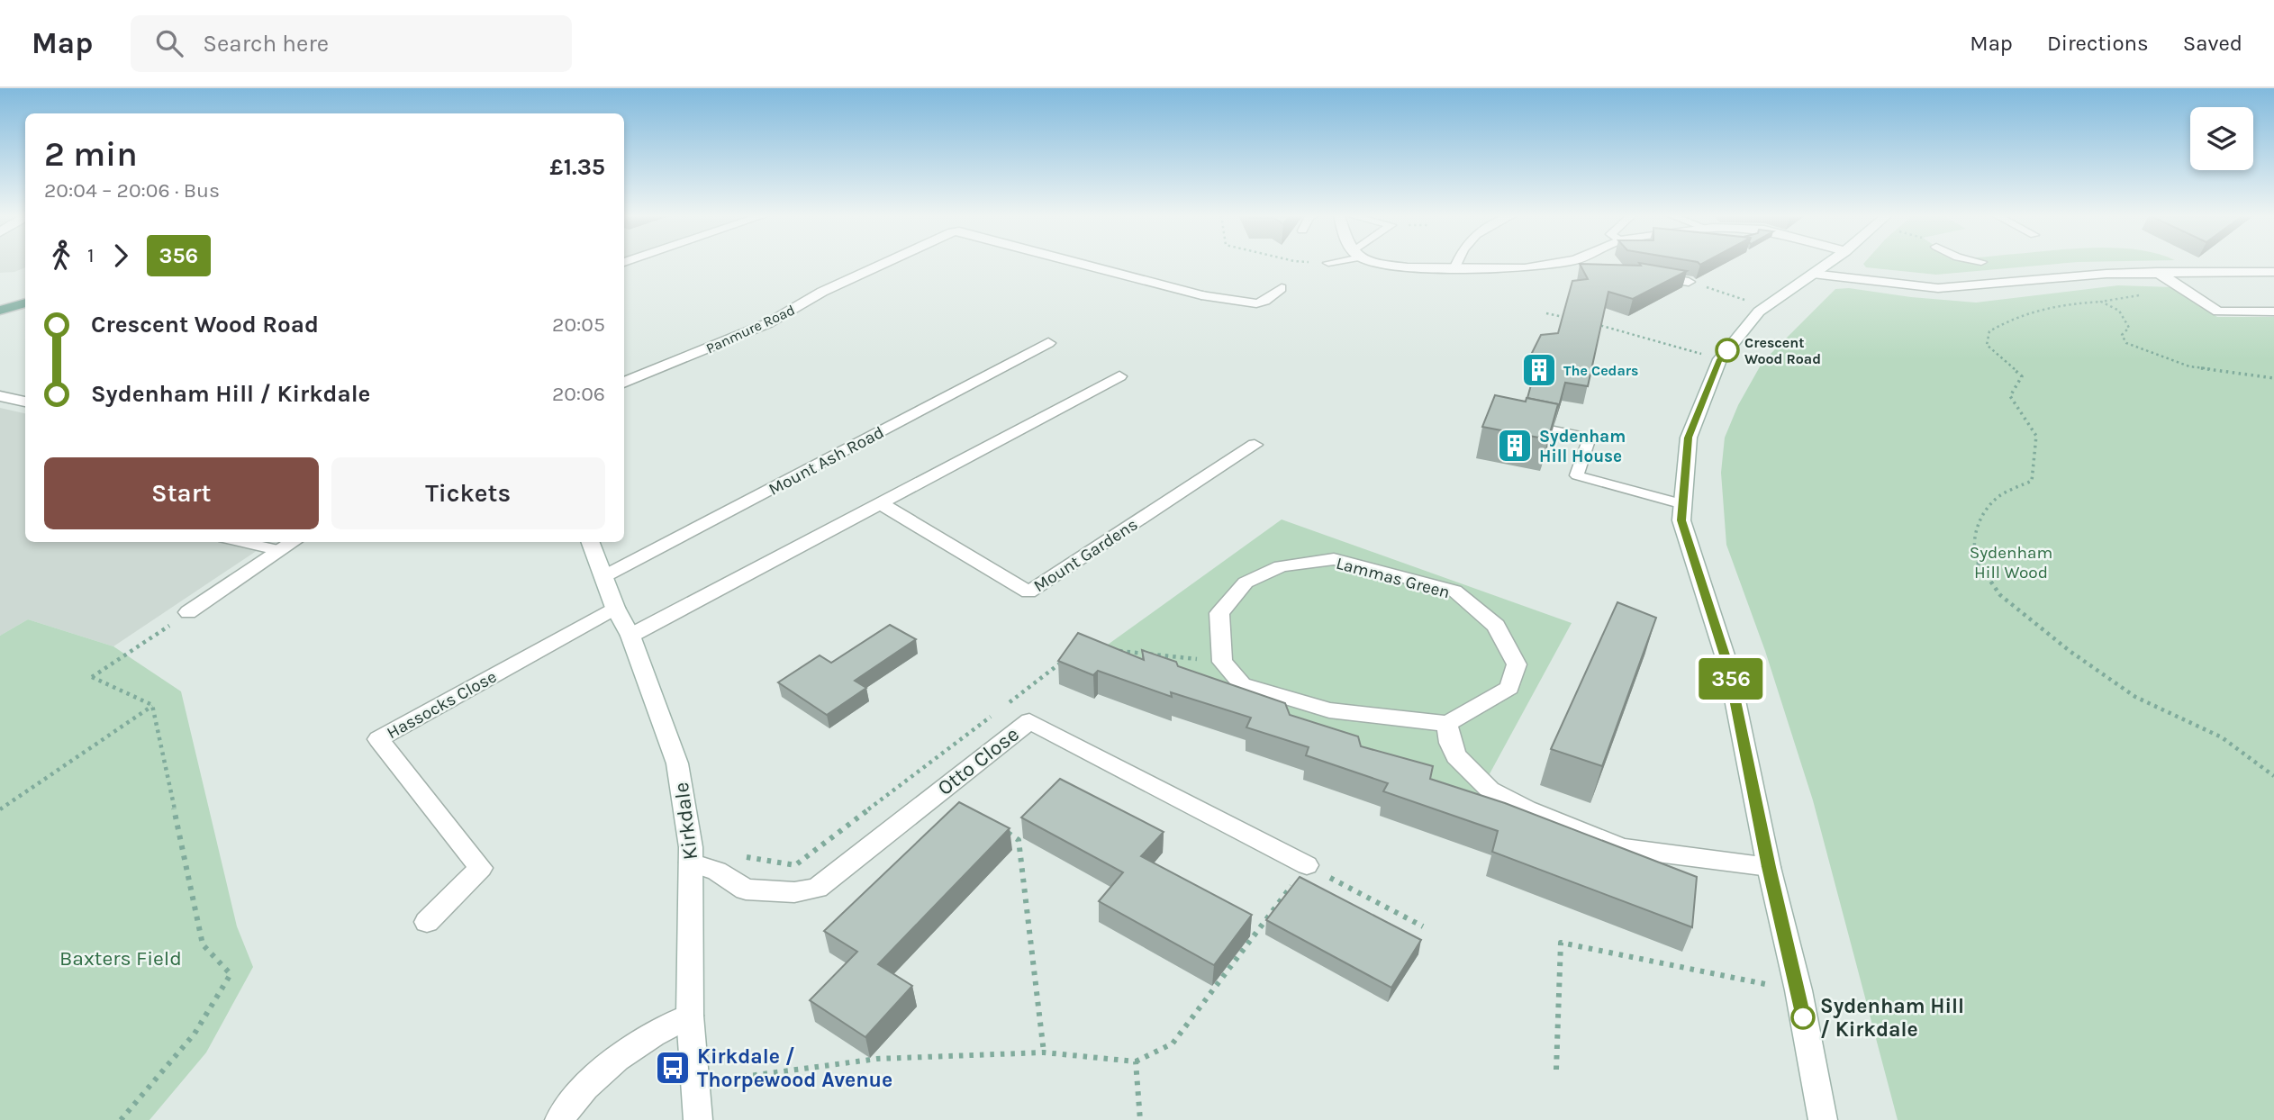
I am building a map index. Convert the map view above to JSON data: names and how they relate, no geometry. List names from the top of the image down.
{
  "streets": {
    "street": [
      "Panmure Road",
      "Mount Ash Road",
      "Mount Gardens",
      "Lammas Green",
      "Hassocks Close",
      "Otto Close",
      "Kirkdale"
    ]
  },
  "crossings": [
    ["Mount Ash Road", "Kirkdale"],
    ["Hassocks Close", "Kirkdale"],
    ["Otto Close", "Kirkdale"]
  ],
  "parks": ["Sydenham Hill Wood", "Baxters Field"],
  "places": {
    "other": ["Crescent Wood Road", "Sydenham Hill / Kirkdale"],
    "building": ["The Cedars", "Sydenham Hill House"],
    "bus stop": ["Kirkdale / Thorpewood Avenue"]
  },
  "lines": ["bus line 356"],
  "page": {
    "header": "Map",
    "search": "Search here",
    "nav": ["Map", "Directions", "Saved"],
    "on_map": "356",
    "heading": ["2 min", "20:04 – 20:06 · Bus", "£1.35"],
    "legs": ["1", "356"],
    "list": [
      {
        "name": "Crescent Wood Road",
        "value": "20:05"
      },
      {
        "name": "Sydenham Hill / Kirkdale",
        "value": "20:06"
      }
    ],
    "buttons": ["Start", "Tickets"]
  }
}
